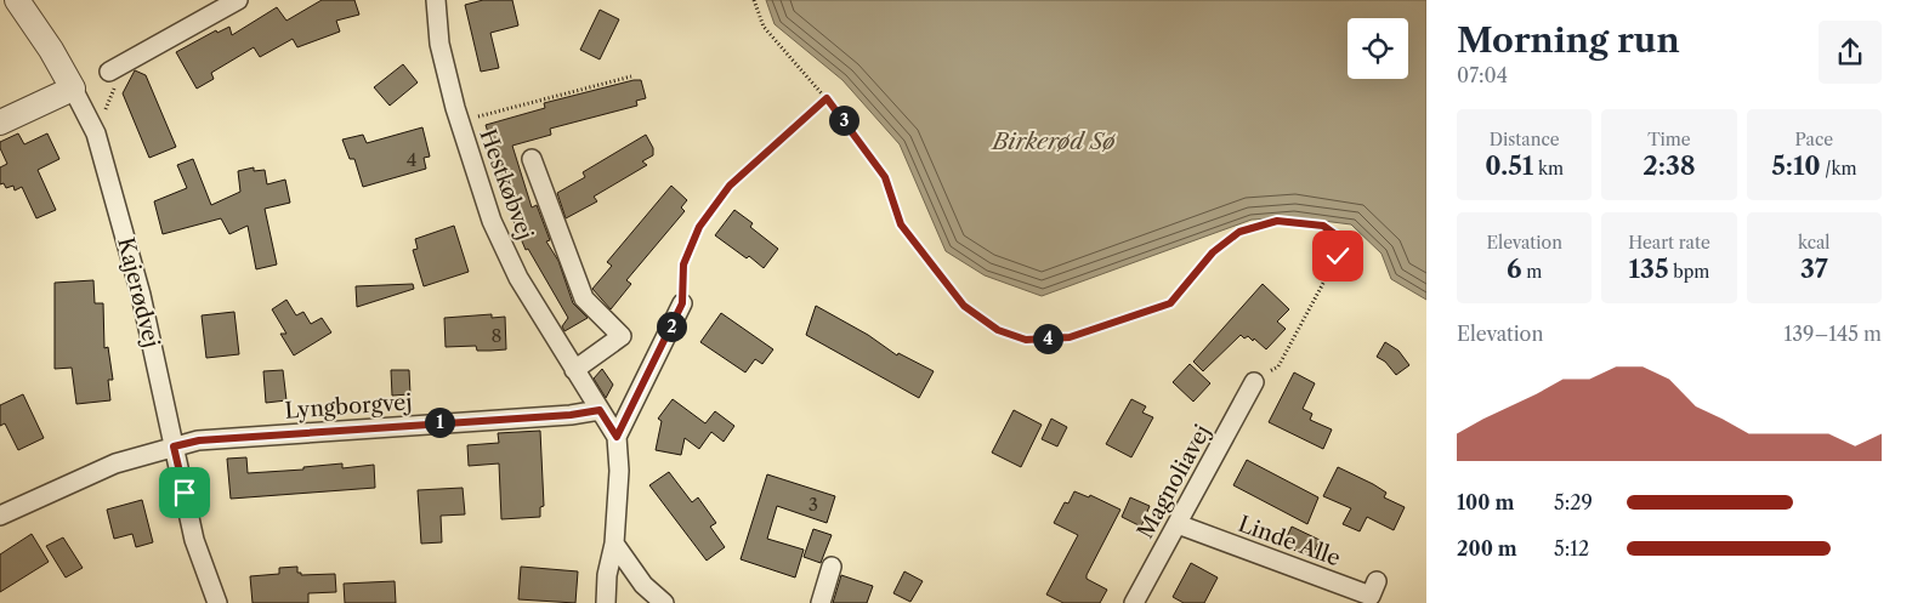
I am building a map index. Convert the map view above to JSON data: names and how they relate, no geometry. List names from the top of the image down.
{
  "streets": {
    "street": [
      "Hestkøbvej",
      "Kajerødvej",
      "Lyngborgvej",
      "Magnoliavej",
      "Linde Alle"
    ]
  },
  "crossings": [
    ["Hestkøbvej", "Lyngborgvej"],
    ["Kajerødvej", "Lyngborgvej"],
    ["Magnoliavej", "Linde Alle"]
  ],
  "water": ["Birkerød Sø"],
  "house_numbers": ["4", "8", "3"],
  "page": {
    "heading": ["Morning run", "07:04"],
    "stats": [
      ["Distance", "0.51 km"],
      ["Time", "2:38"],
      ["Pace", "5:10 /km"],
      ["Elevation", "6 m"],
      ["Heart rate", "135 bpm"],
      ["kcal", "37"]
    ],
    "pins": [
      "3",
      "2",
      "4",
      "1"
    ],
    "chart": ["Elevation", "139–145 m"],
    "list": [
      {
        "name": "100 m",
        "note": "5:29"
      },
      {
        "name": "200 m",
        "note": "5:12"
      }
    ]
  }
}
